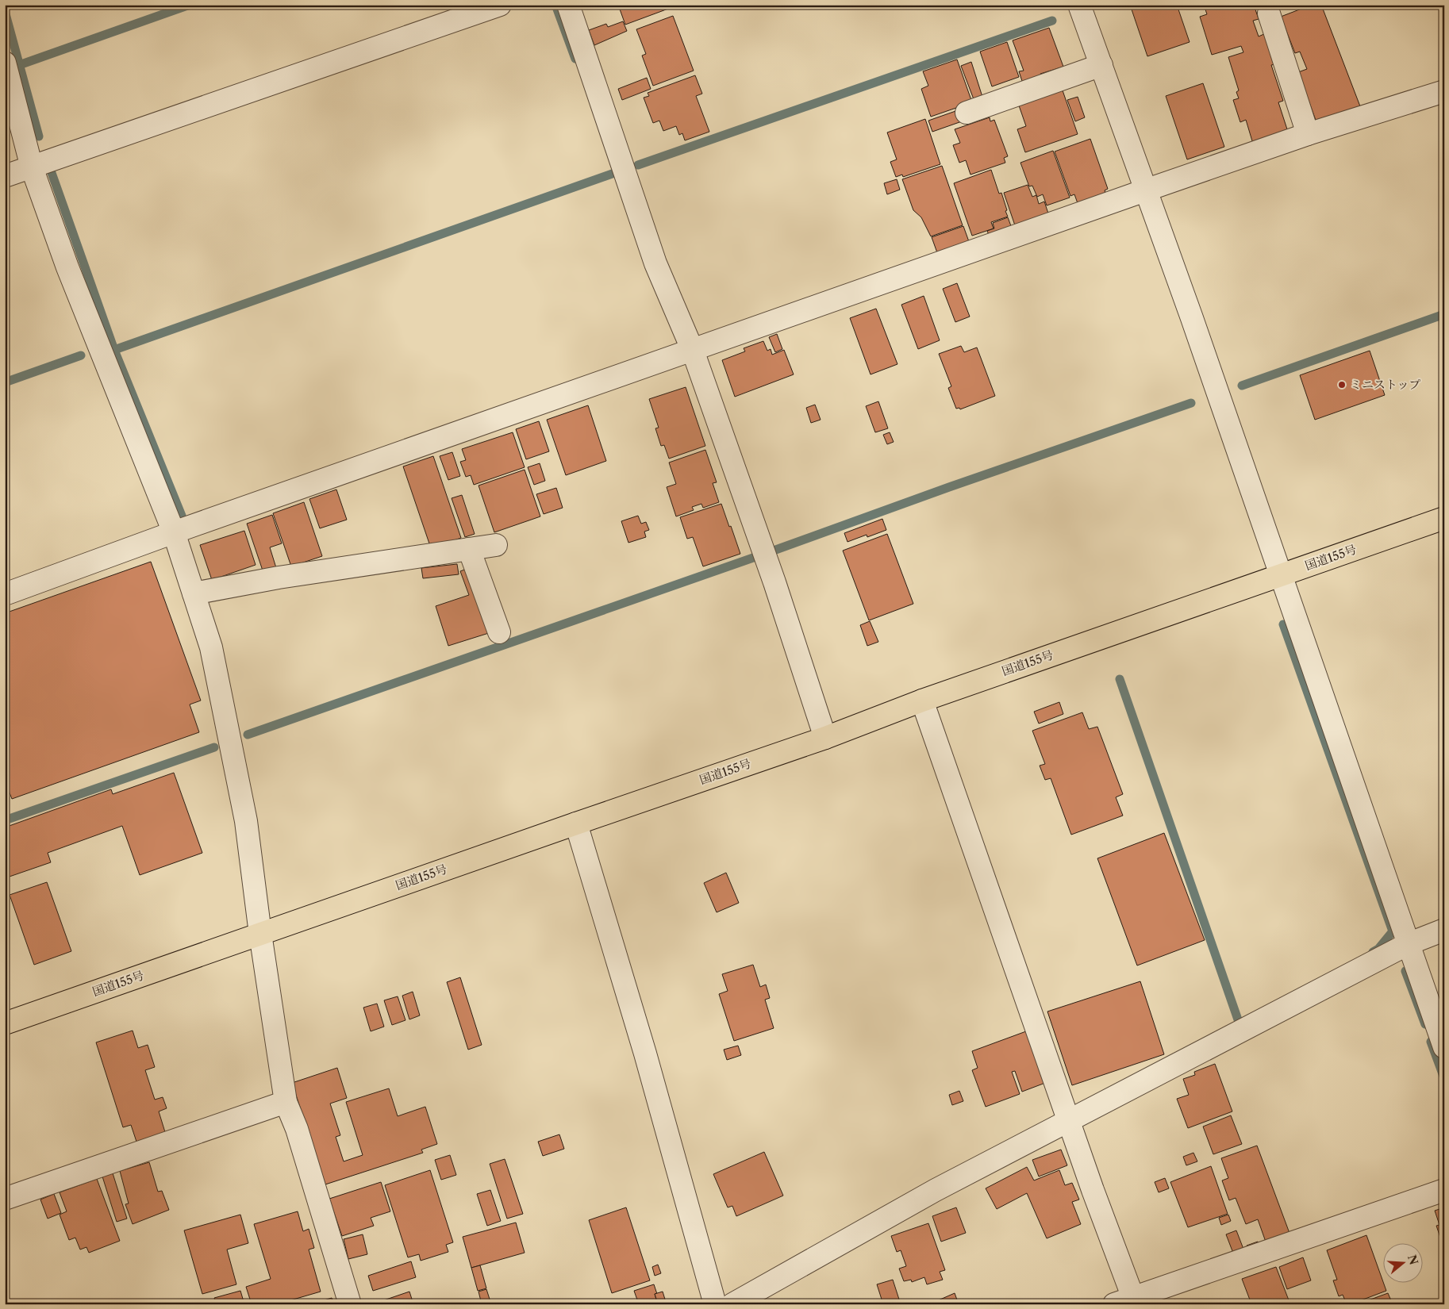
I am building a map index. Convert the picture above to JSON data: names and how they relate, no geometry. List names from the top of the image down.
{
  "streets": {
    "highway": ["国道155号"]
  },
  "places": ["ミニストップ"],
  "north": "right"
}
